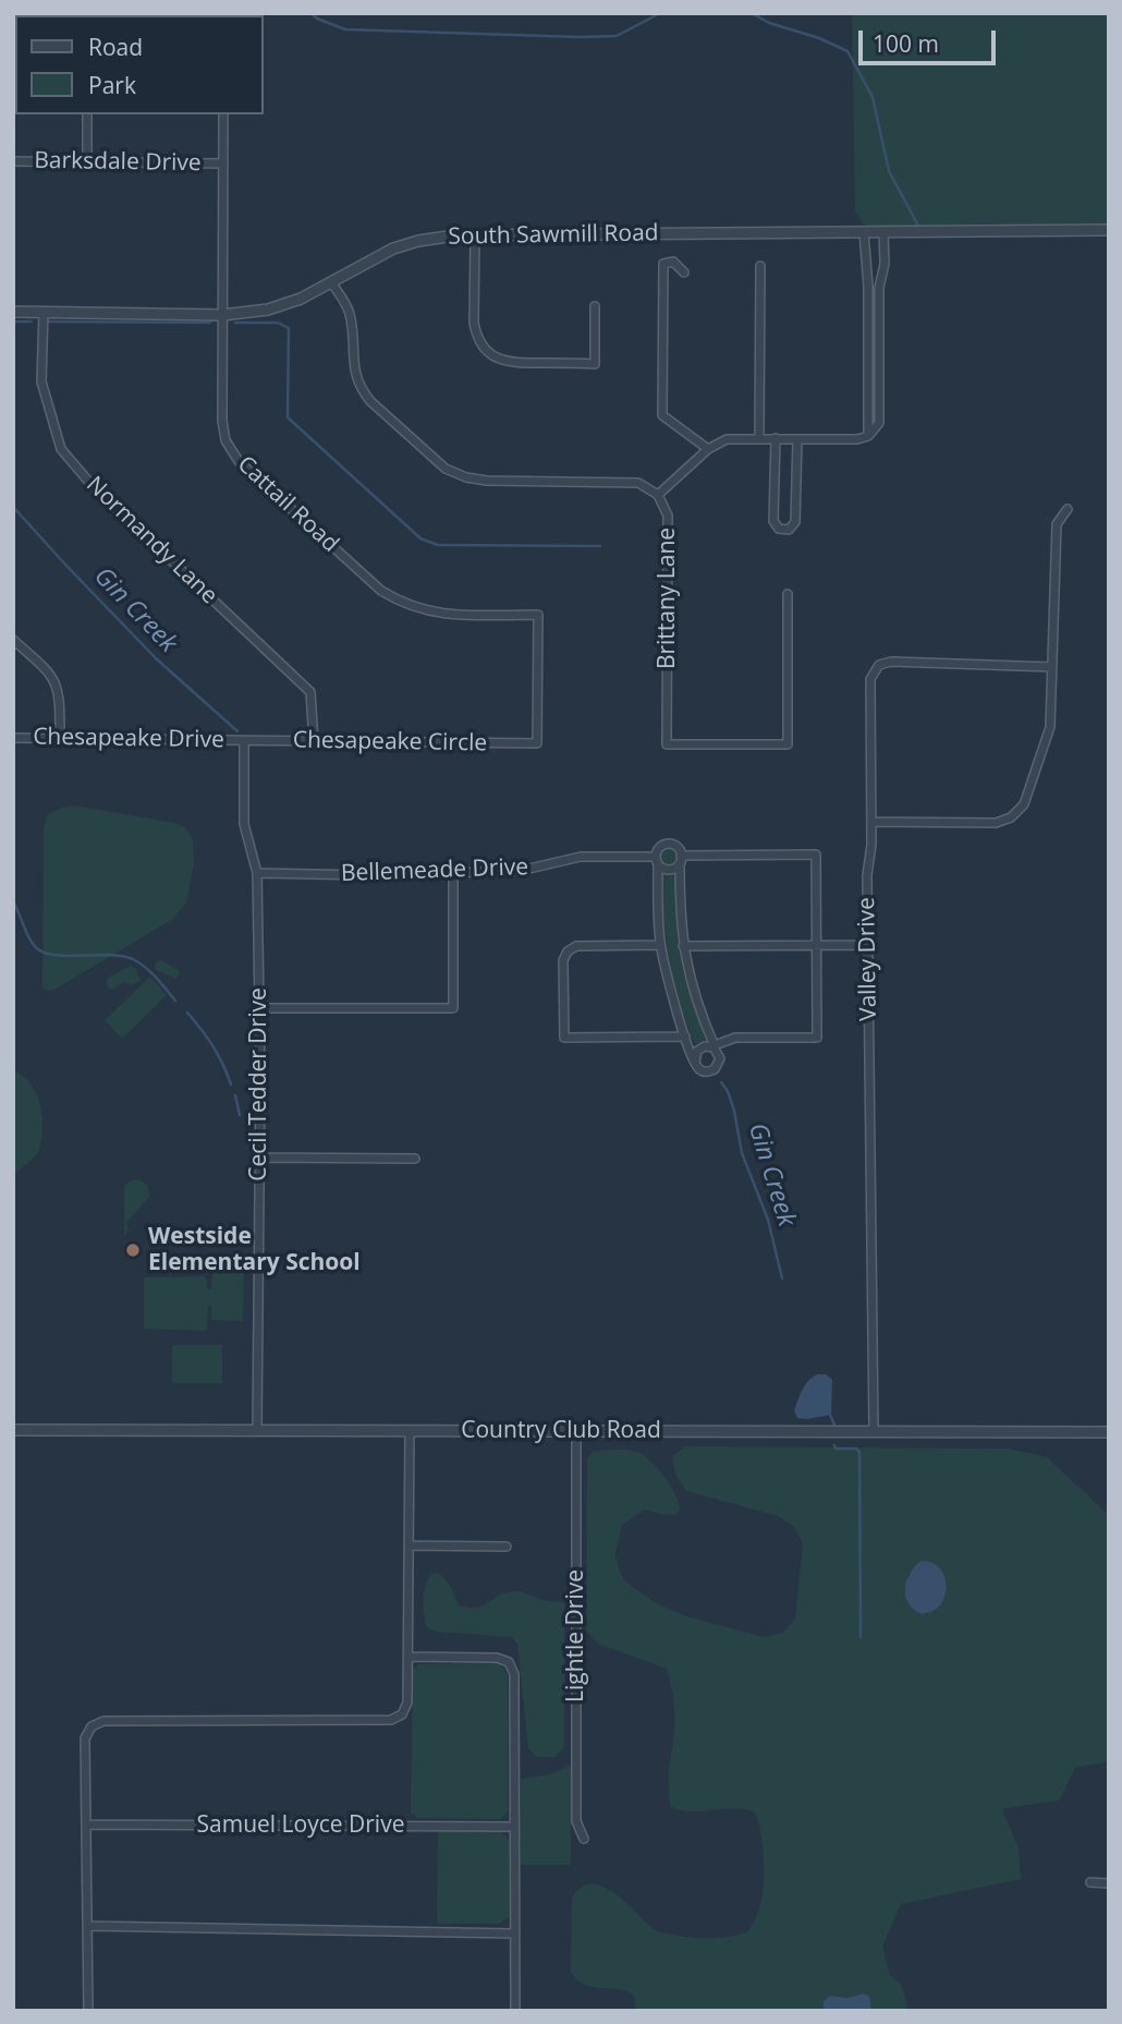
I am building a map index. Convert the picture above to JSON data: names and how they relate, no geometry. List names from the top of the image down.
{
  "streets": {
    "street": [
      "Barksdale Drive",
      "South Sawmill Road",
      "Cattail Road",
      "Normandy Lane",
      "Brittany Lane",
      "Chesapeake Drive",
      "Chesapeake Circle",
      "Bellemeade Drive",
      "Valley Drive",
      "Cecil Tedder Drive",
      "Country Club Road",
      "Lightle Drive",
      "Samuel Loyce Drive"
    ]
  },
  "crossings": [
    ["Barksdale Drive", "Cattail Road"],
    ["South Sawmill Road", "Cattail Road"],
    ["South Sawmill Road", "Normandy Lane"],
    ["South Sawmill Road", "Brittany Lane"],
    ["Cattail Road", "Chesapeake Circle"],
    ["Normandy Lane", "Chesapeake Circle"],
    ["Chesapeake Drive", "Chesapeake Circle"],
    ["Chesapeake Drive", "Cecil Tedder Drive"],
    ["Chesapeake Circle", "Cecil Tedder Drive"],
    ["Bellemeade Drive", "Cecil Tedder Drive"],
    ["Valley Drive", "Country Club Road"],
    ["Cecil Tedder Drive", "Country Club Road"],
    ["Country Club Road", "Lightle Drive"]
  ],
  "water": ["Gin Creek"],
  "places": ["Westside Elementary School"],
  "legend": ["Road", "Park"],
  "scale_bar": "100 m"
}
